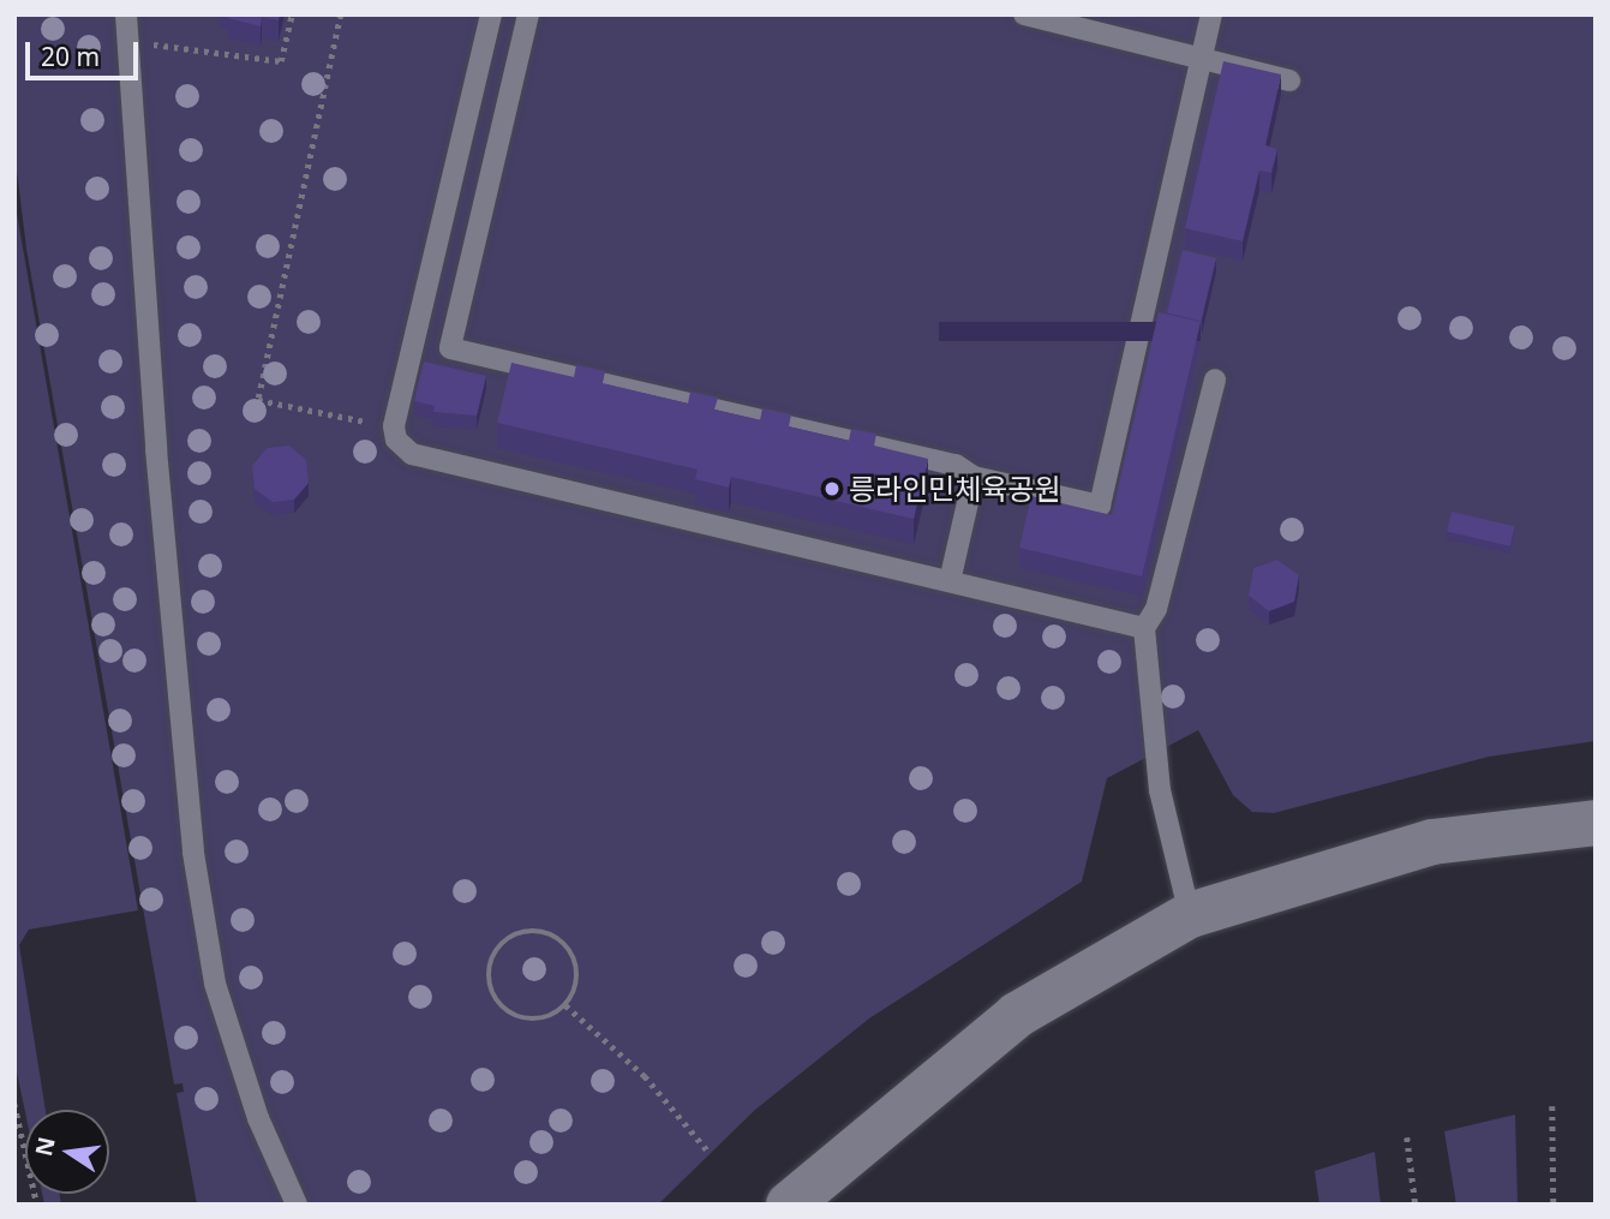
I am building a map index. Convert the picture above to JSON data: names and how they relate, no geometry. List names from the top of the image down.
{
  "places": ["릉라인민체육공원"],
  "scale_bar": "20 m",
  "north": "left"
}
